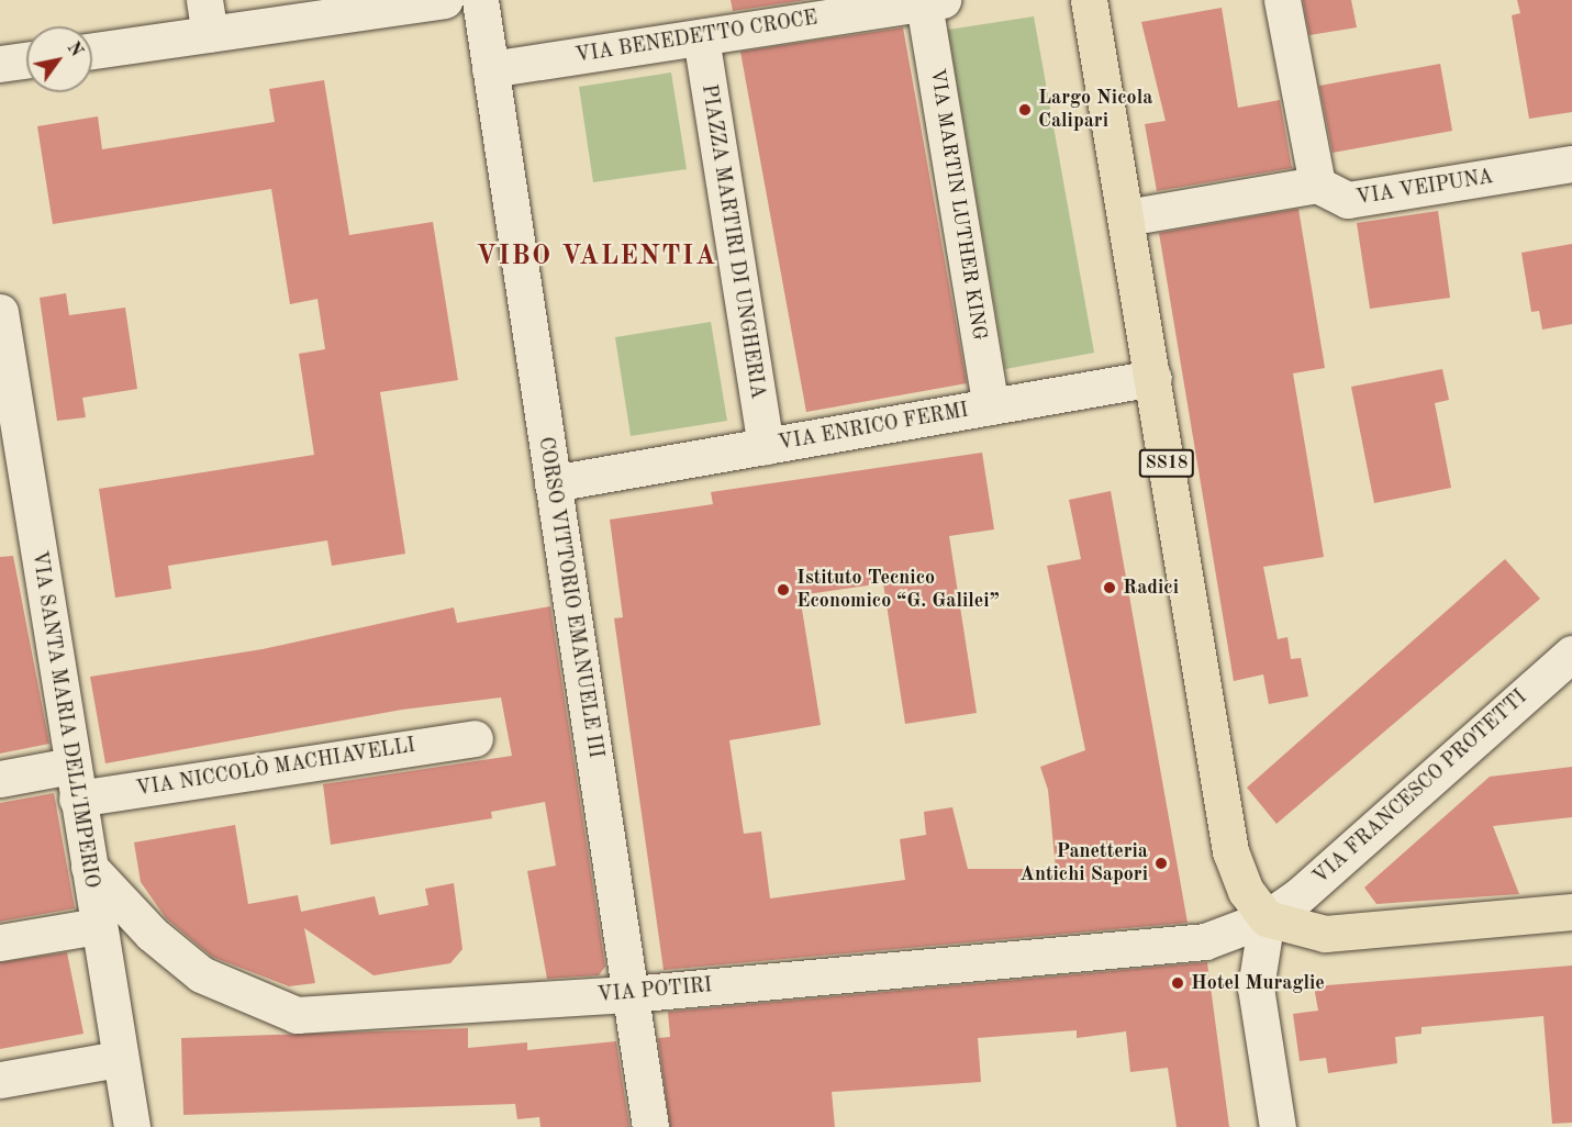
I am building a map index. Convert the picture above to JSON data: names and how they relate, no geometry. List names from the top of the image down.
{
  "streets": {
    "main road": ["SS18"],
    "street": [
      "VIA BENEDETTO CROCE",
      "VIA VEIPUNA",
      "VIA MARTIN LUTHER KING",
      "PIAZZA MARTIRI DI UNGHERIA",
      "VIA ENRICO FERMI",
      "CORSO VITTORIO EMANUELE III",
      "VIA SANTA MARIA DELL'IMPERIO",
      "VIA NICCOLÒ MACHIAVELLI",
      "VIA FRANCESCO PROTETTI",
      "VIA POTIRI"
    ]
  },
  "crossings": [
    ["VIA BENEDETTO CROCE", "VIA MARTIN LUTHER KING"],
    ["VIA BENEDETTO CROCE", "PIAZZA MARTIRI DI UNGHERIA"],
    ["VIA BENEDETTO CROCE", "CORSO VITTORIO EMANUELE III"],
    ["VIA MARTIN LUTHER KING", "VIA ENRICO FERMI"],
    ["PIAZZA MARTIRI DI UNGHERIA", "VIA ENRICO FERMI"],
    ["VIA ENRICO FERMI", "SS18"],
    ["VIA ENRICO FERMI", "CORSO VITTORIO EMANUELE III"],
    ["SS18", "VIA FRANCESCO PROTETTI"],
    ["SS18", "VIA POTIRI"],
    ["CORSO VITTORIO EMANUELE III", "VIA POTIRI"],
    ["VIA SANTA MARIA DELL'IMPERIO", "VIA NICCOLÒ MACHIAVELLI"],
    ["VIA SANTA MARIA DELL'IMPERIO", "VIA POTIRI"],
    ["VIA FRANCESCO PROTETTI", "VIA POTIRI"]
  ],
  "districts": ["VIBO VALENTIA"],
  "places": [
    "Largo Nicola Calipari",
    "Radici",
    "Istituto Tecnico Economico “G. Galilei”",
    "Panetteria Antichi Sapori",
    "Hotel Muraglie"
  ],
  "north": "top right"
}
